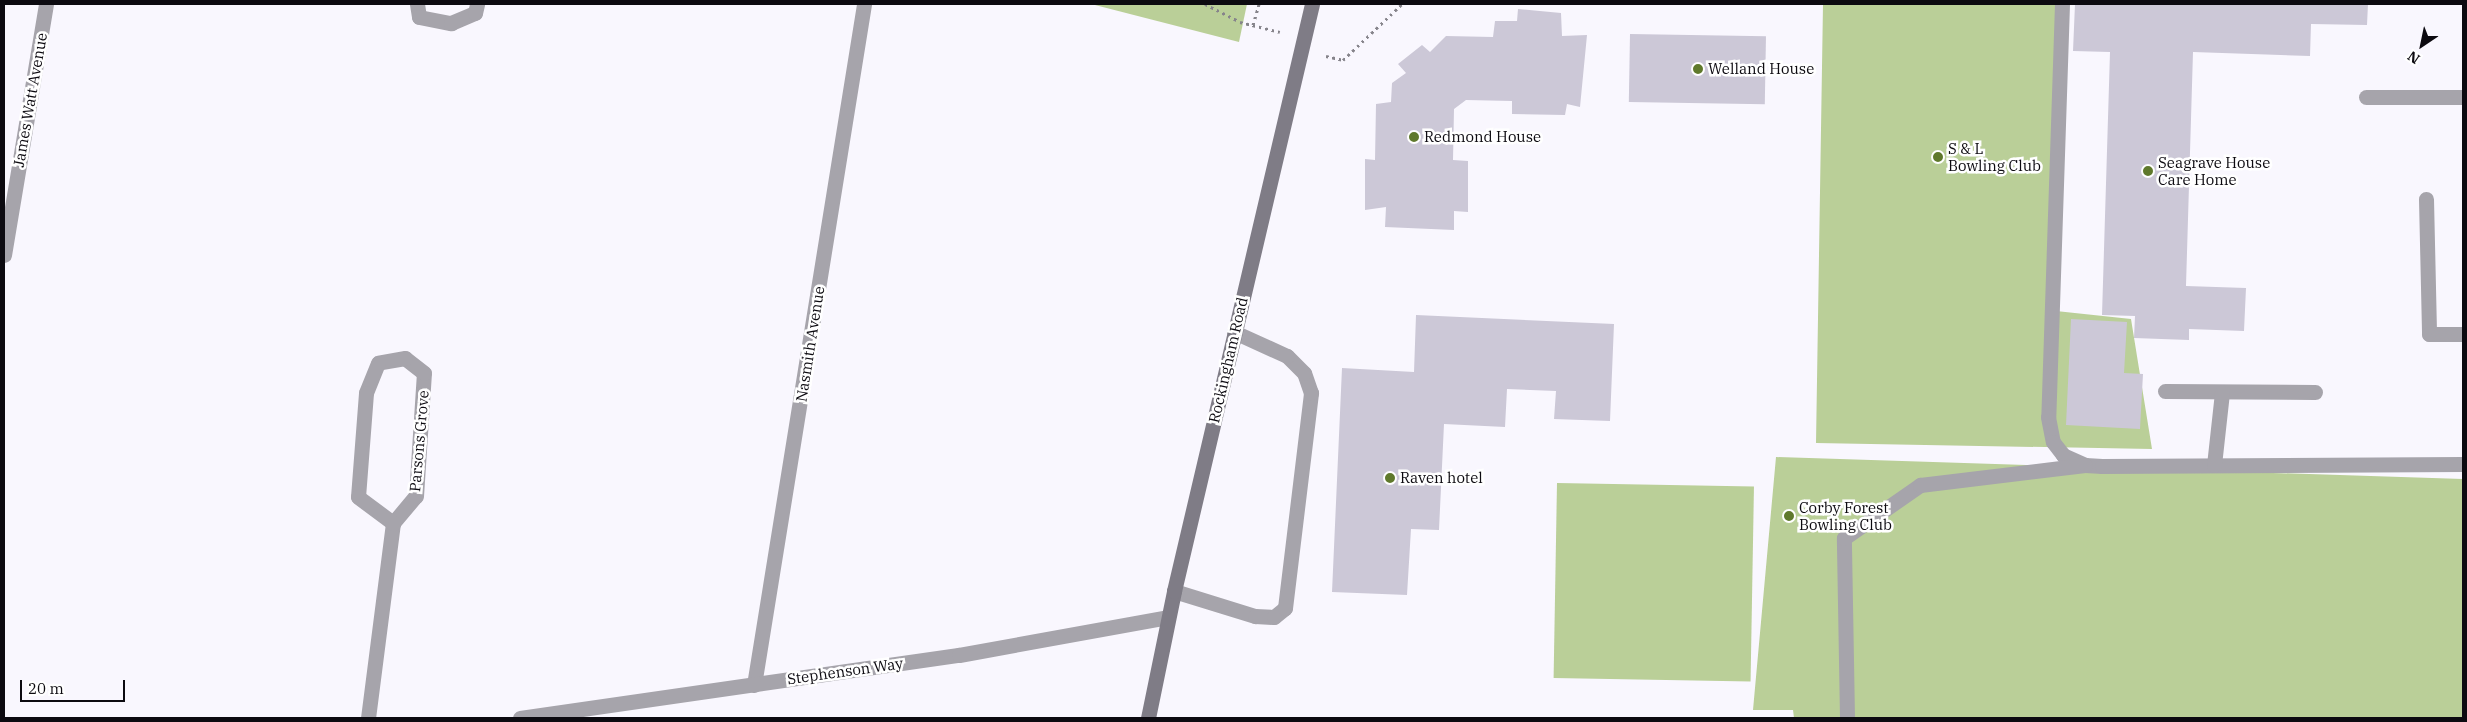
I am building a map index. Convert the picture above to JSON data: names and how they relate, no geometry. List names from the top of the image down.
{
  "streets": {
    "street": [
      "James Watt Avenue",
      "Nasmith Avenue",
      "Rockingham Road",
      "Parsons Grove",
      "Stephenson Way"
    ]
  },
  "crossings": [
    ["Nasmith Avenue", "Stephenson Way"],
    ["Rockingham Road", "Stephenson Way"]
  ],
  "places": [
    "Welland House",
    "Redmond House",
    "S & L Bowling Club",
    "Seagrave House Care Home",
    "Raven hotel",
    "Corby Forest Bowling Club"
  ],
  "scale_bar": "20 m",
  "north": "bottom left"
}
